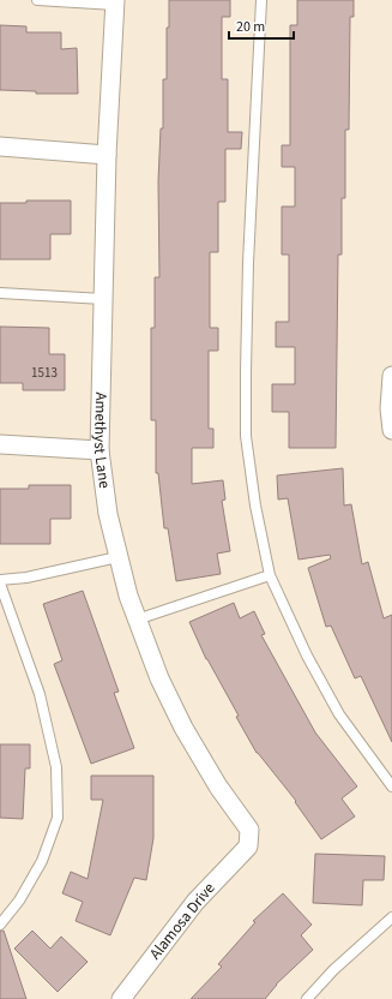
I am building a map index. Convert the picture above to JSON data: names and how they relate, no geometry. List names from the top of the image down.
{
  "streets": {
    "street": ["Amethyst Lane", "Alamosa Drive"]
  },
  "crossings": [
    ["Amethyst Lane", "Alamosa Drive"]
  ],
  "house_numbers": ["1513"],
  "scale_bar": "20 m"
}
